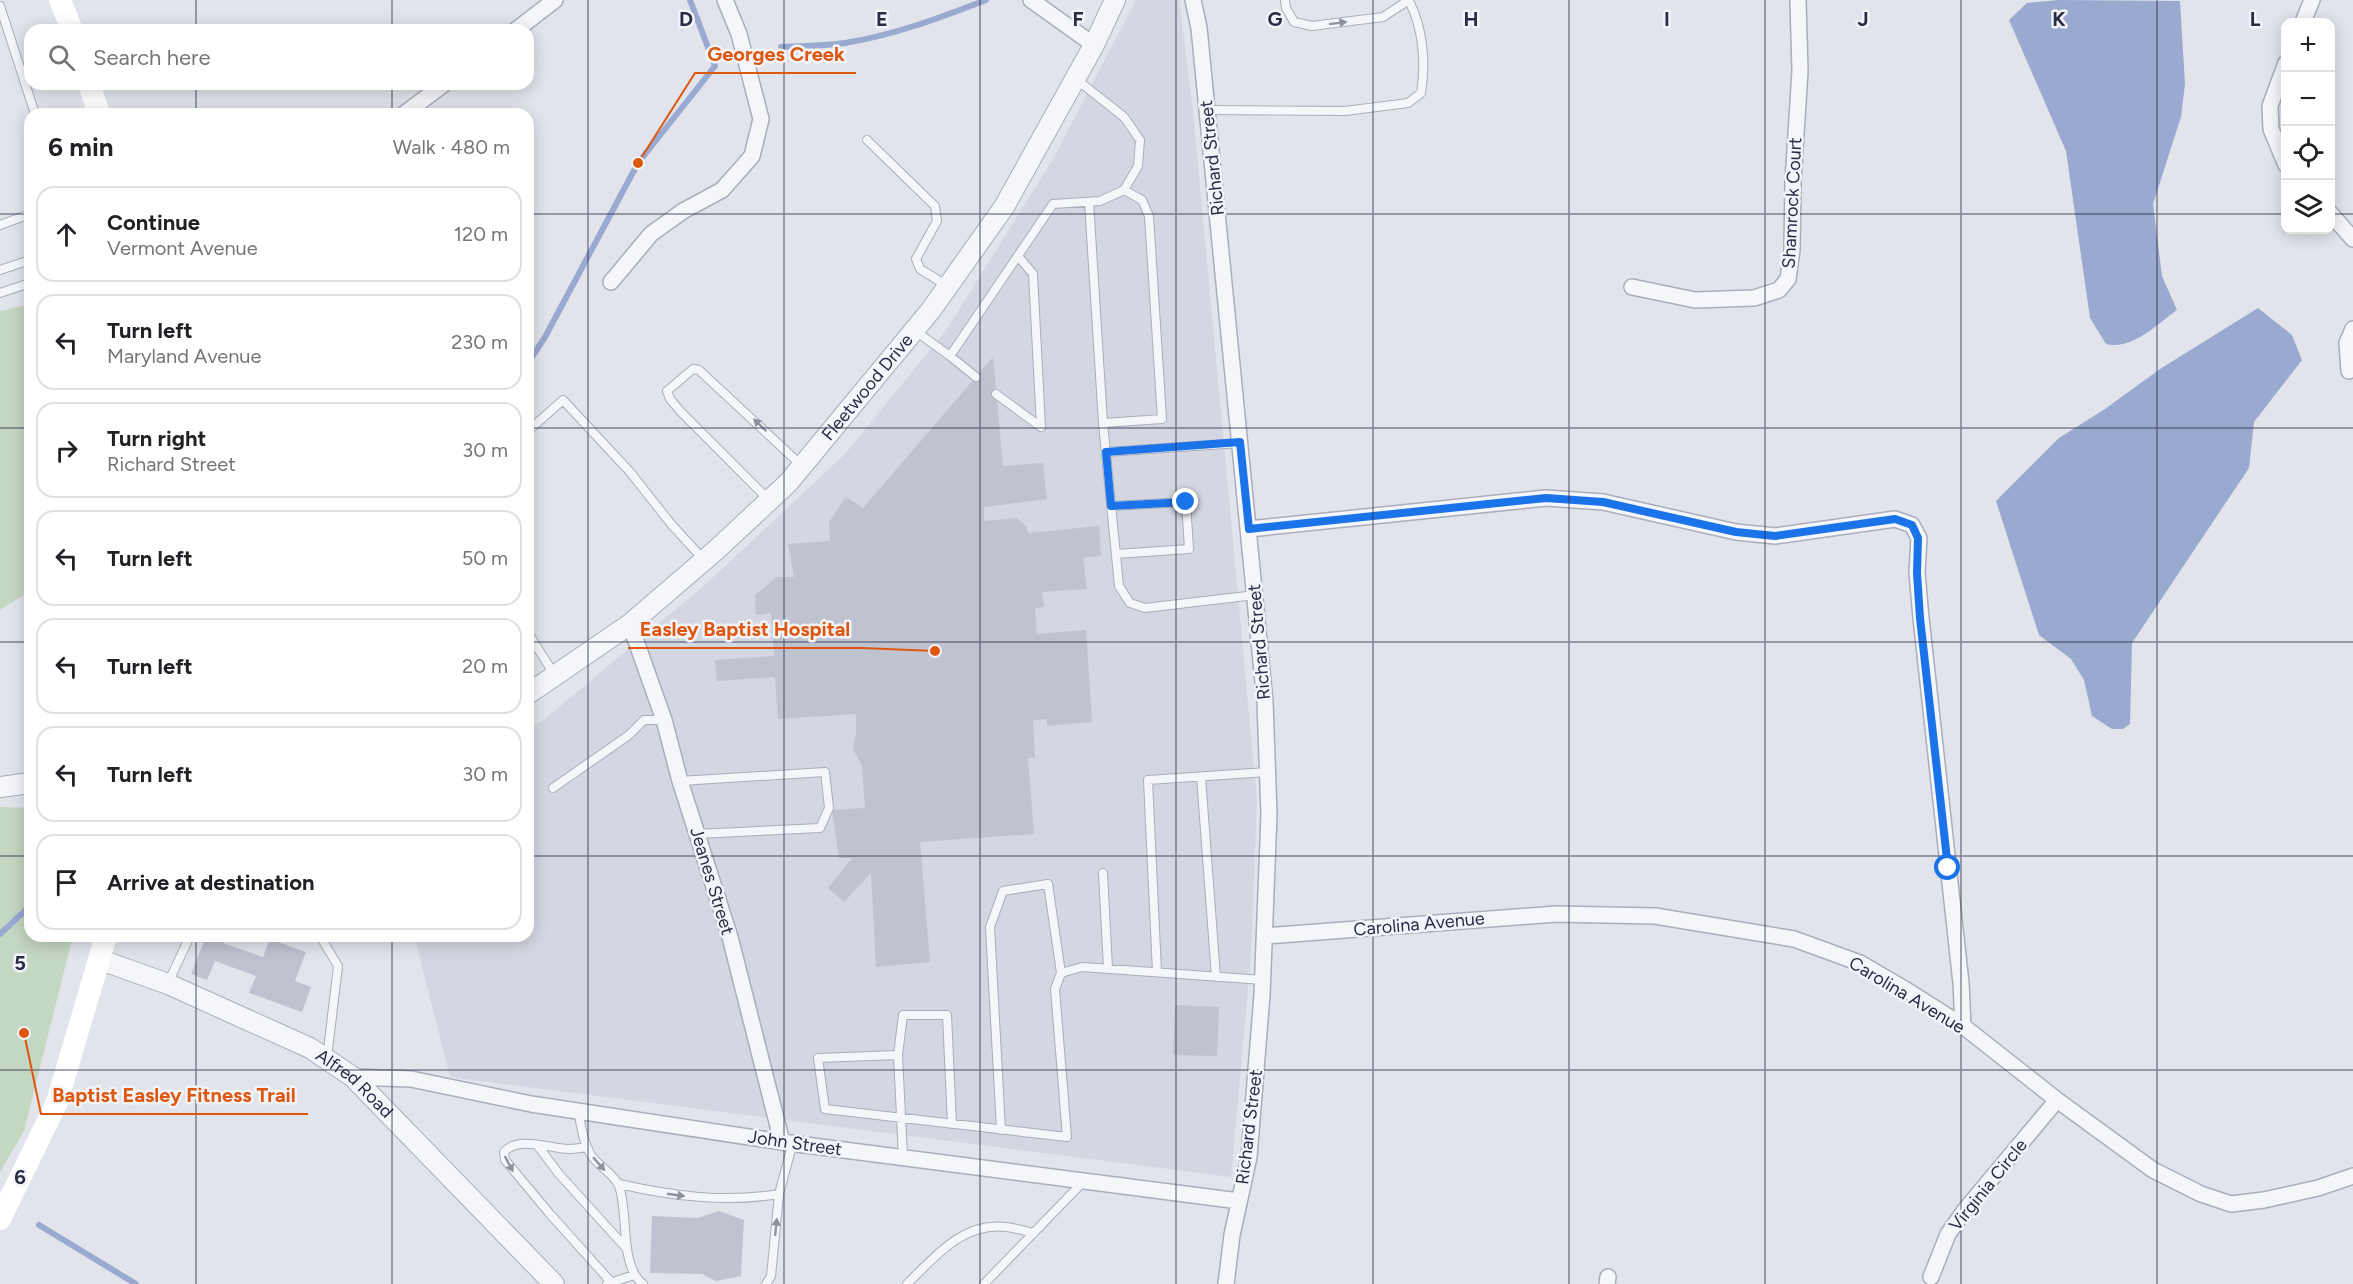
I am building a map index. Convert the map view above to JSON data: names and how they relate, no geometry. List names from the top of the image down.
{
  "streets": {
    "street": [
      "Richard Street",
      "Shamrock Court",
      "Fleetwood Drive",
      "Jeanes Street",
      "Carolina Avenue",
      "Alfred Road",
      "John Street",
      "Virginia Circle"
    ]
  },
  "crossings": [
    ["Richard Street", "Carolina Avenue"],
    ["Richard Street", "John Street"],
    ["Fleetwood Drive", "Jeanes Street"],
    ["Jeanes Street", "John Street"],
    ["Carolina Avenue", "Virginia Circle"],
    ["Alfred Road", "John Street"]
  ],
  "places": ["Georges Creek", "Easley Baptist Hospital", "Baptist Easley Fitness Trail"],
  "page": {
    "map_buttons": ["+", "−"],
    "search": "Search here",
    "heading": ["6 min", "Walk · 480 m"],
    "list": [
      ["Continue", "Vermont Avenue", "120 m"],
      ["Turn left", "Maryland Avenue", "230 m"],
      ["Turn right", "Richard Street", "30 m"],
      ["Turn left", "50 m"],
      ["Turn left", "20 m"],
      ["Turn left", "30 m"],
      "Arrive at destination"
    ]
  },
  "grid": {
    "columns": [
      "D",
      "E",
      "F",
      "G",
      "H",
      "I",
      "J",
      "K",
      "L"
    ],
    "rows": ["5", "6"]
  }
}
